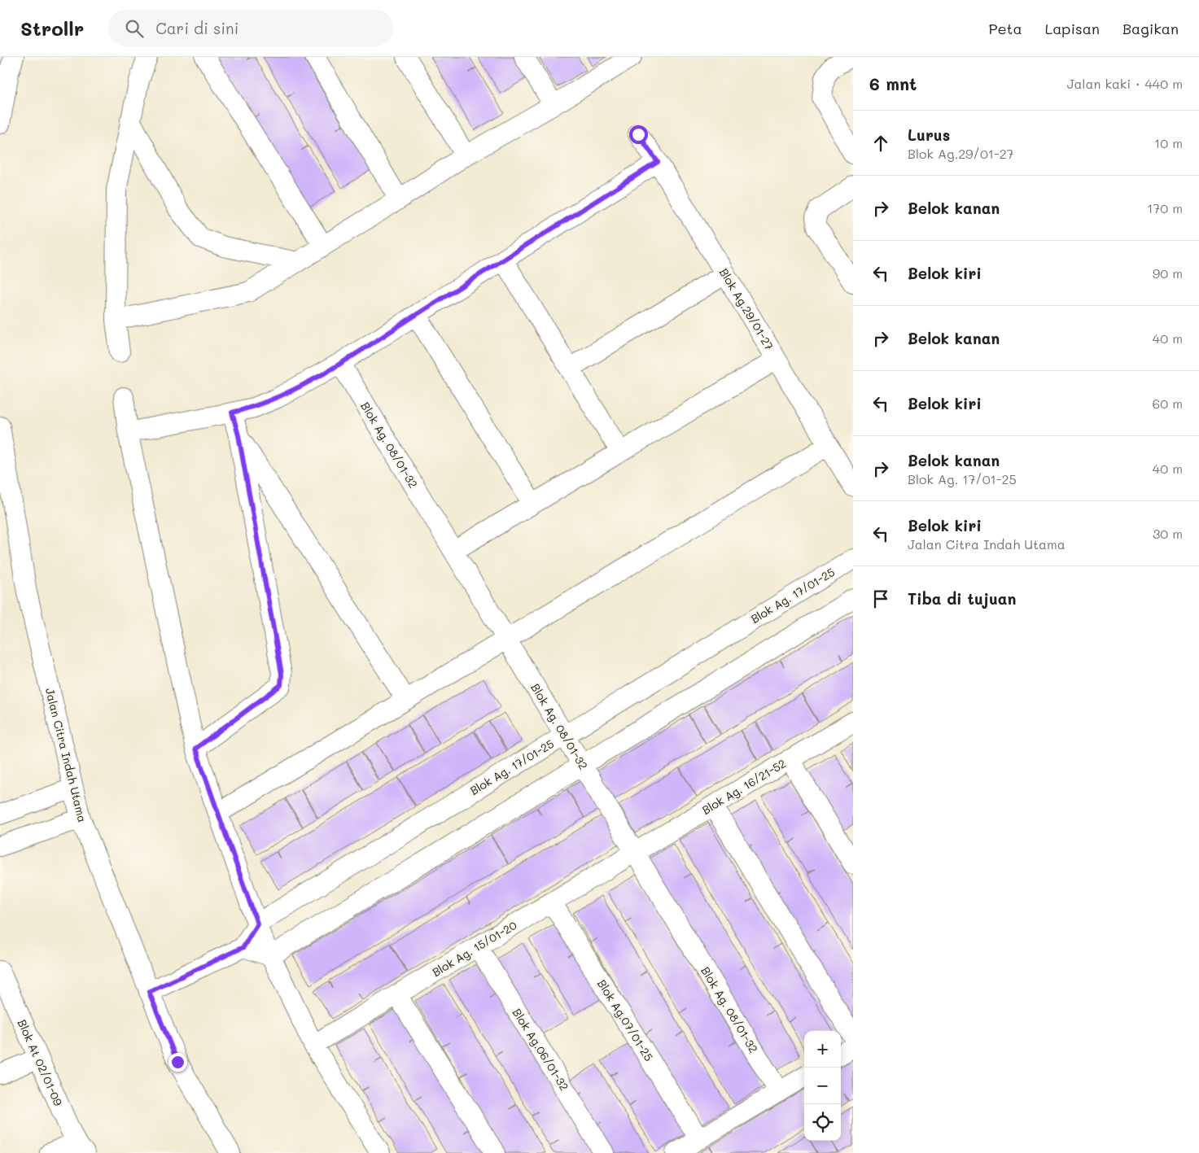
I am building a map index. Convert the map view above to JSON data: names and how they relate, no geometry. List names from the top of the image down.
{
  "streets": {
    "street": [
      "Blok Ag.29/01-27",
      "Blok Ag. 08/01-32",
      "Blok Ag. 17/01-25",
      "Jalan Citra Indah Utama",
      "Blok Ag. 16/21-52",
      "Blok Ag. 15/01-20",
      "Blok Ag.07/01-25",
      "Blok Ag.06/01-32",
      "Blok At 02/01-09"
    ]
  },
  "crossings": [
    ["Blok Ag. 08/01-32", "Blok Ag. 17/01-25"],
    ["Blok Ag. 08/01-32", "Blok Ag. 16/21-52"],
    ["Blok Ag. 08/01-32", "Blok Ag. 15/01-20"],
    ["Blok Ag. 16/21-52", "Blok Ag. 15/01-20"],
    ["Blok Ag. 15/01-20", "Blok Ag.07/01-25"],
    ["Blok Ag. 15/01-20", "Blok Ag.06/01-32"]
  ],
  "page": {
    "header": "Strollr",
    "search": "Cari di sini",
    "nav": ["Peta", "Lapisan", "Bagikan"],
    "heading": ["6 mnt", "Jalan kaki · 440 m"],
    "list": [
      ["Lurus", "Blok Ag.29/01-27", "10 m"],
      ["Belok kanan", "170 m"],
      ["Belok kiri", "90 m"],
      ["Belok kanan", "40 m"],
      ["Belok kiri", "60 m"],
      ["Belok kanan", "Blok Ag. 17/01-25", "40 m"],
      ["Belok kiri", "Jalan Citra Indah Utama", "30 m"],
      "Tiba di tujuan"
    ],
    "map_buttons": ["+", "−"]
  }
}
